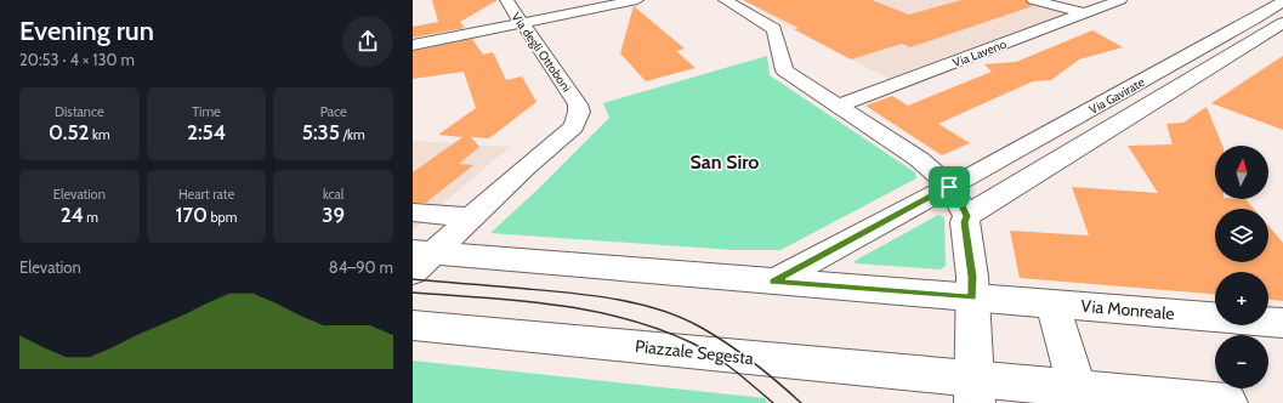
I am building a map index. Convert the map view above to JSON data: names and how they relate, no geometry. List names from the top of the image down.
{
  "streets": {
    "street": [
      "Via degli Ottoboni",
      "Via Laveno",
      "Via Gavirate",
      "Via Monreale",
      "Piazzale Segesta"
    ]
  },
  "districts": ["San Siro"],
  "north": "top",
  "page": {
    "heading": ["Evening run", "20:53 · 4 × 130 m"],
    "stats": [
      ["Distance", "0.52 km"],
      ["Time", "2:54"],
      ["Pace", "5:35 /km"],
      ["Elevation", "24 m"],
      ["Heart rate", "170 bpm"],
      ["kcal", "39"]
    ],
    "map_buttons": ["+", "−"],
    "chart": ["Elevation", "84–90 m"]
  }
}
